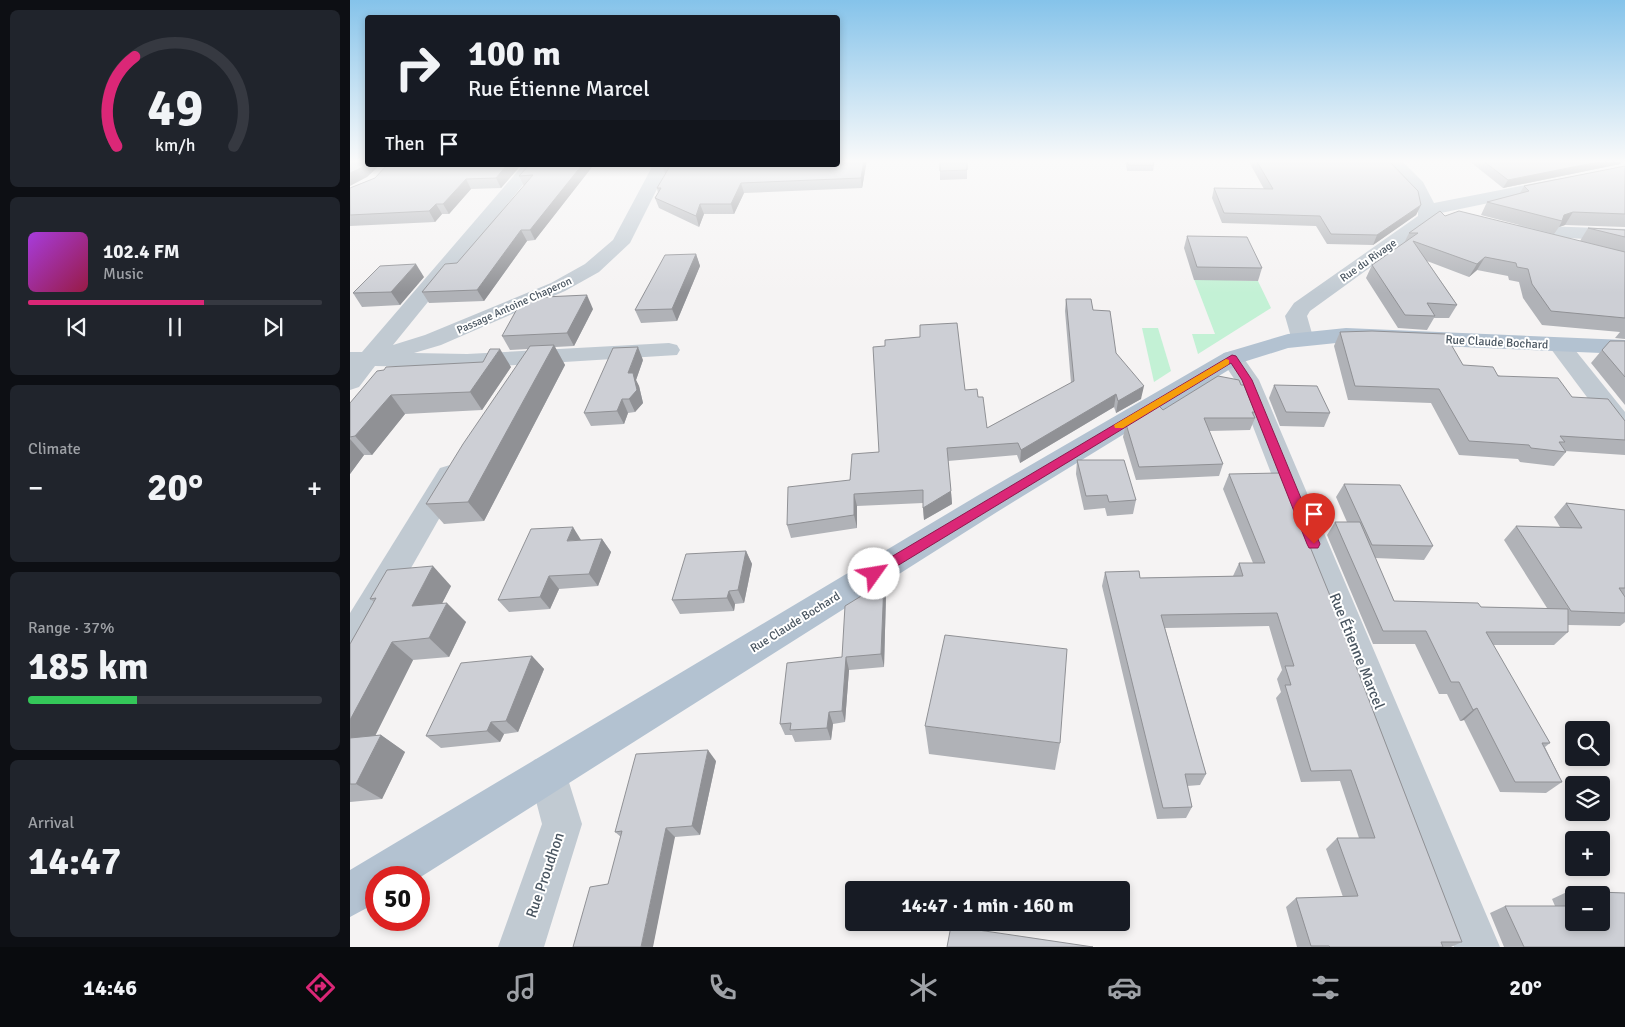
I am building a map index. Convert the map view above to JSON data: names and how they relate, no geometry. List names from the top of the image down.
{
  "streets": {
    "main road": ["Rue Claude Bochard"],
    "street": [
      "Rue du Rivage",
      "Passage Antoine Chaperon",
      "Rue Étienne Marcel",
      "Rue Proudhon"
    ]
  },
  "crossings": [
    ["Rue du Rivage", "Rue Claude Bochard"],
    ["Rue Claude Bochard", "Rue Étienne Marcel"],
    ["Rue Claude Bochard", "Rue Proudhon"]
  ],
  "page": {
    "turn": ["100 m", "Rue Étienne Marcel"],
    "then": "Then",
    "song": ["102.4 FM", "Music"],
    "tile": [
      "Climate",
      ["Range · 37%", "185 km"],
      ["Arrival", "14:47"]
    ],
    "heat": ["−", "20°", "+"],
    "map_buttons": ["+", "−"],
    "limit": "50",
    "trip": "14:47 · 1 min · 160 m",
    "tabs": ["14:46", "20°"],
    "gauge": ["49", "km/h"]
  }
}
